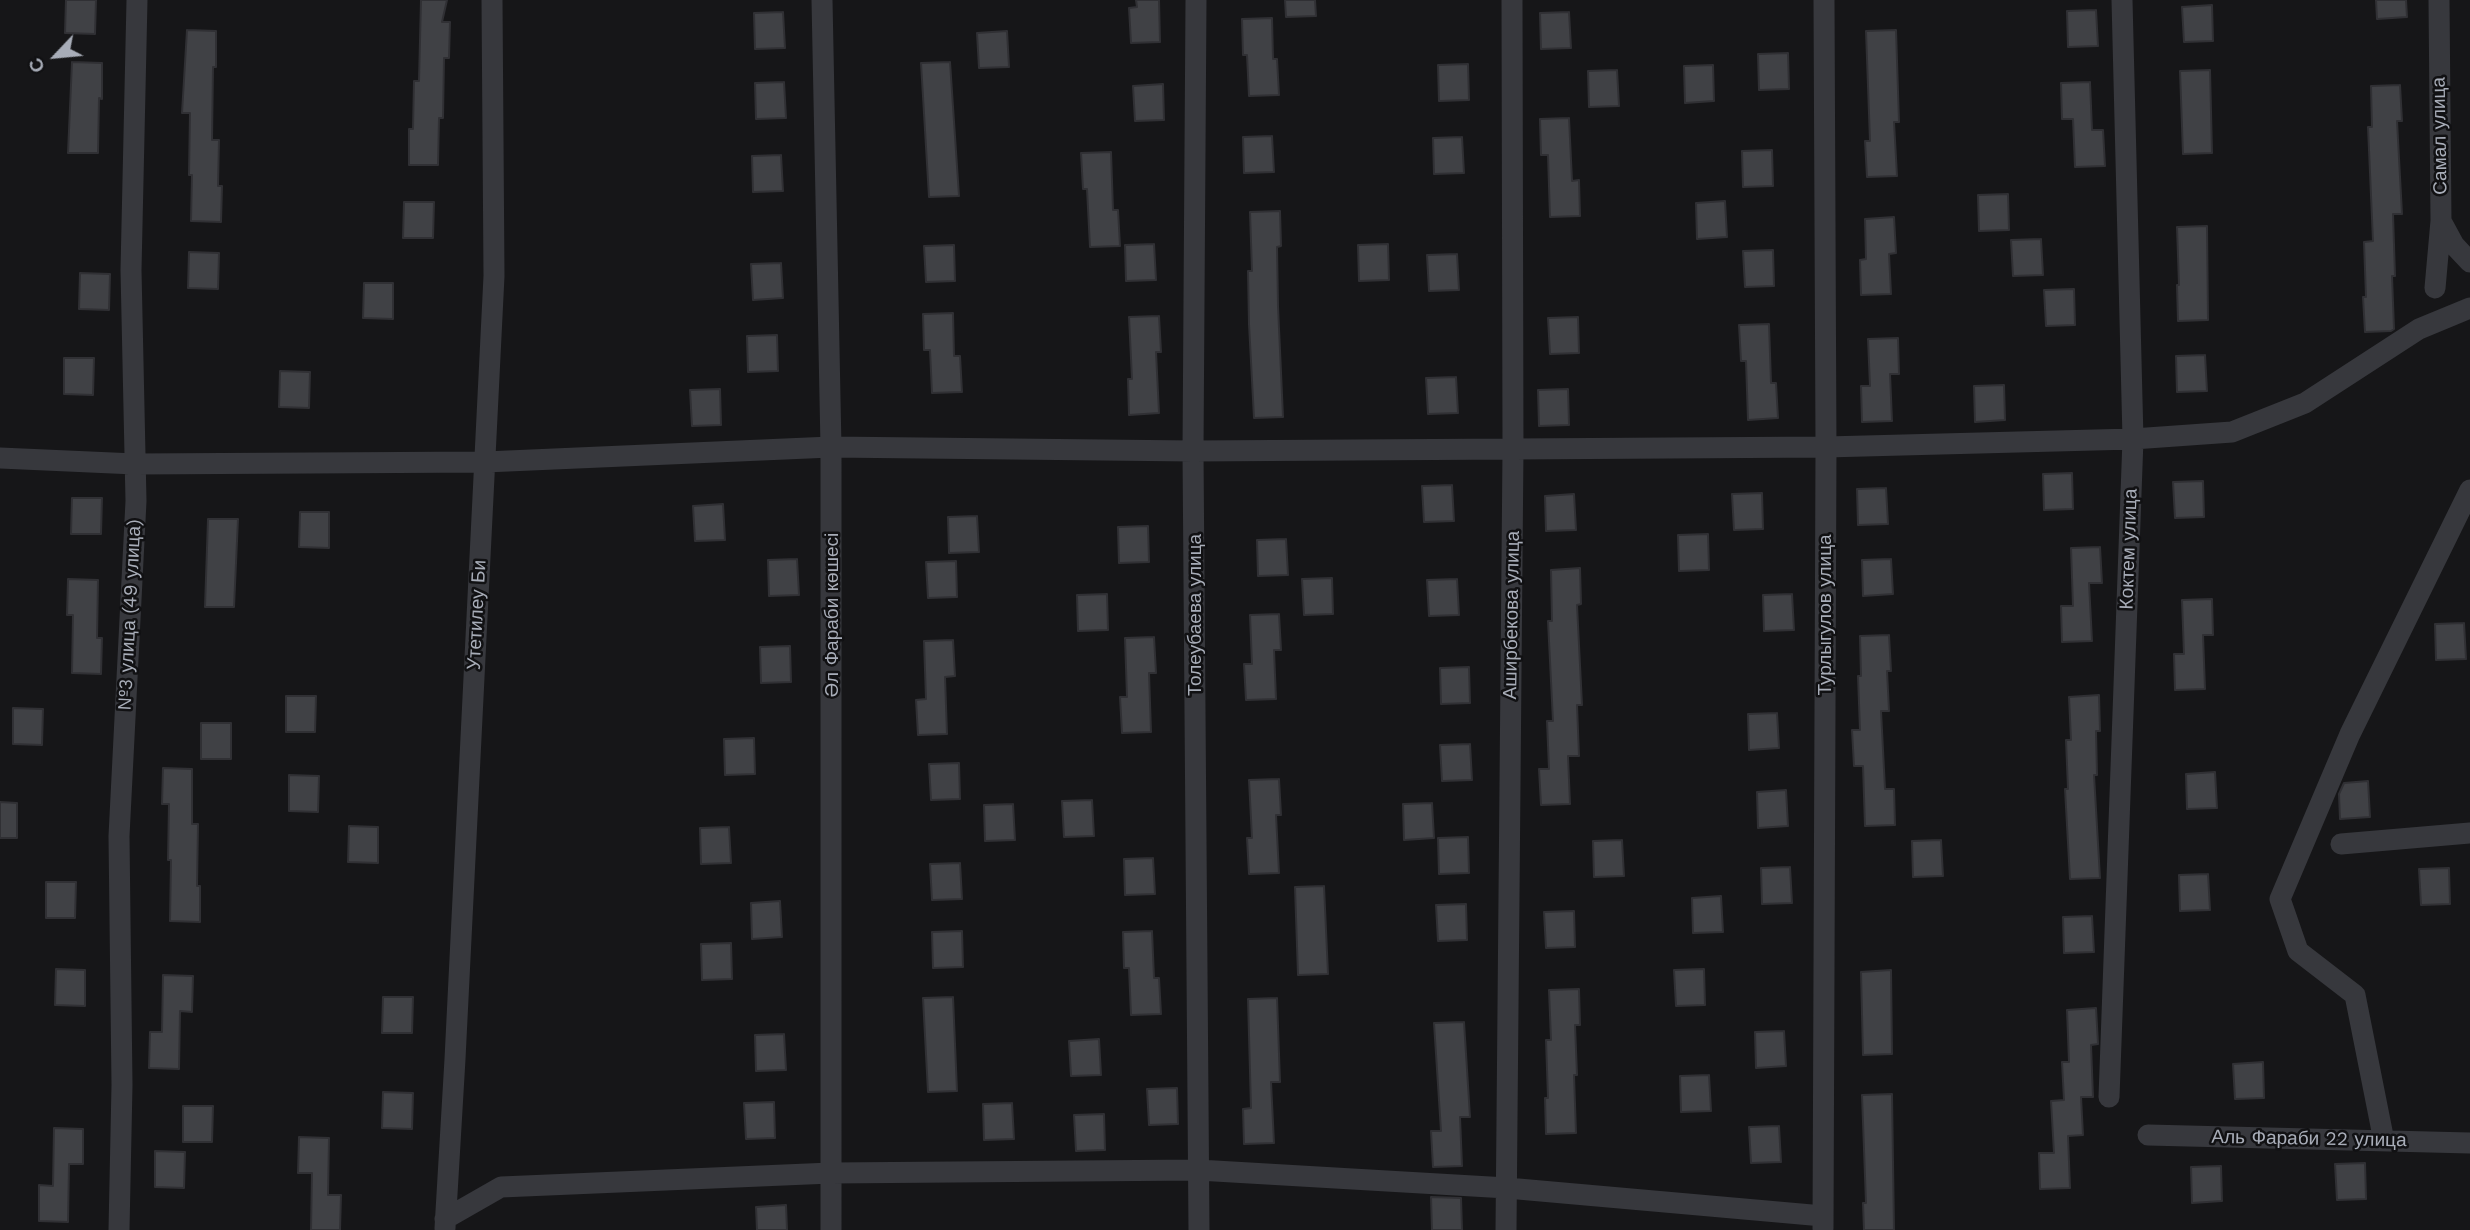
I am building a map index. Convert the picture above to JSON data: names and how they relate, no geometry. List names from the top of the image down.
{
  "streets": {
    "street": [
      "Самал улица",
      "Коктем улица",
      "№3 улица (49 улица)",
      "Утетилеу Би",
      "Әл Фараби көшесі",
      "Толеубаева улица",
      "Аширбекова улица",
      "Турлыгулов улица",
      "Аль Фараби 22 улица"
    ]
  },
  "north": "bottom left"
}
